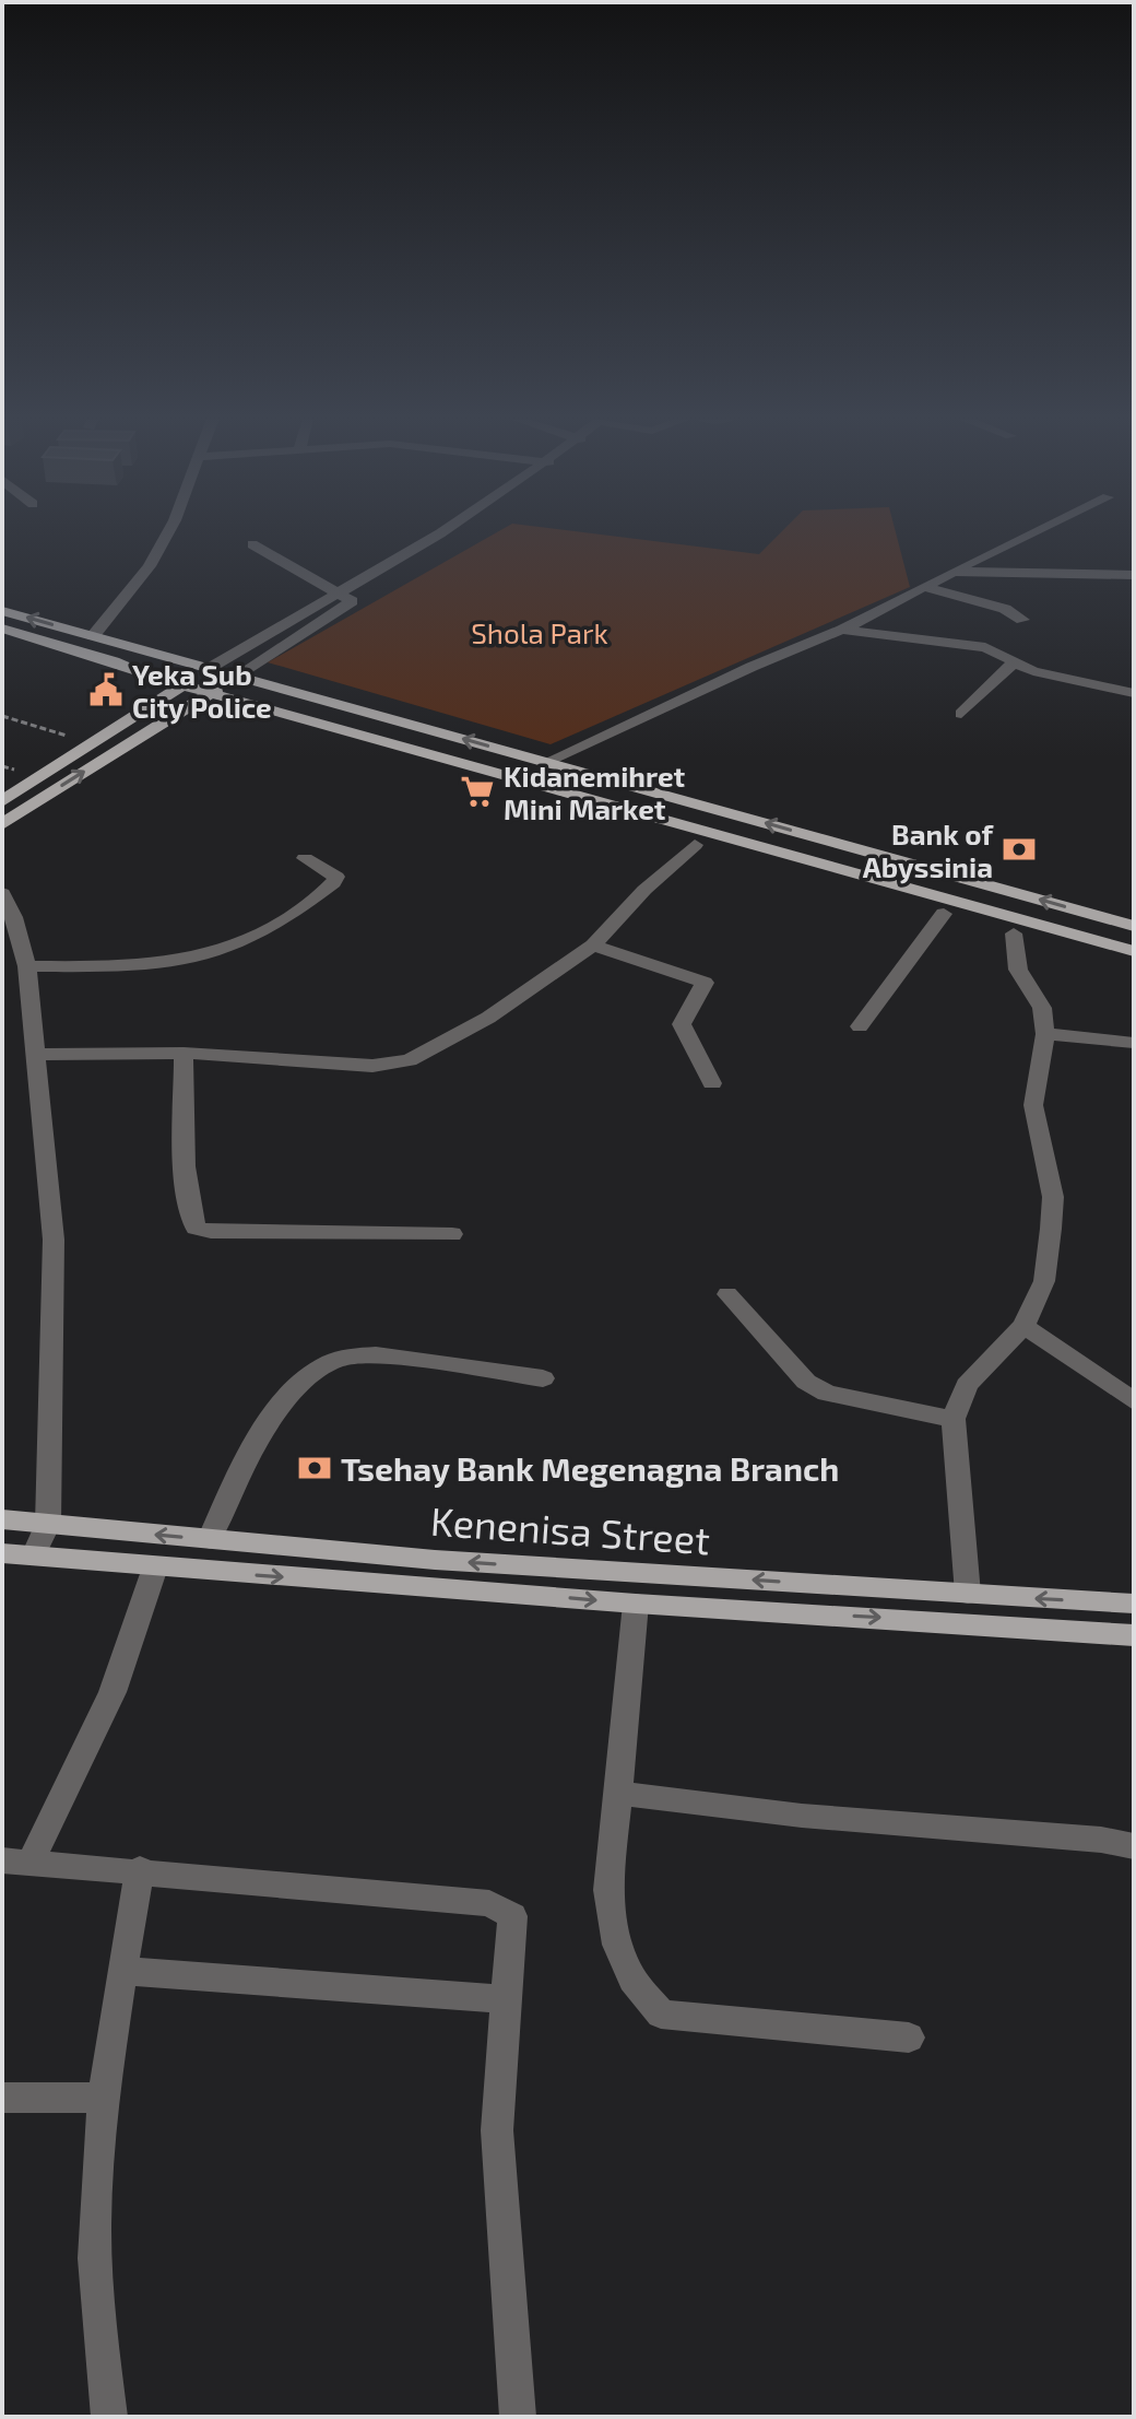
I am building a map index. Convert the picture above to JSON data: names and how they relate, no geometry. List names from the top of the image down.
{
  "streets": {
    "main road": ["Kenenisa Street"]
  },
  "parks": ["Shola Park"],
  "places": {
    "public building": ["Yeka Sub City Police"],
    "supermarket": ["Kidanemihret Mini Market"],
    "bank": ["Bank of Abyssinia", "Tsehay Bank Megenagna Branch"]
  }
}
